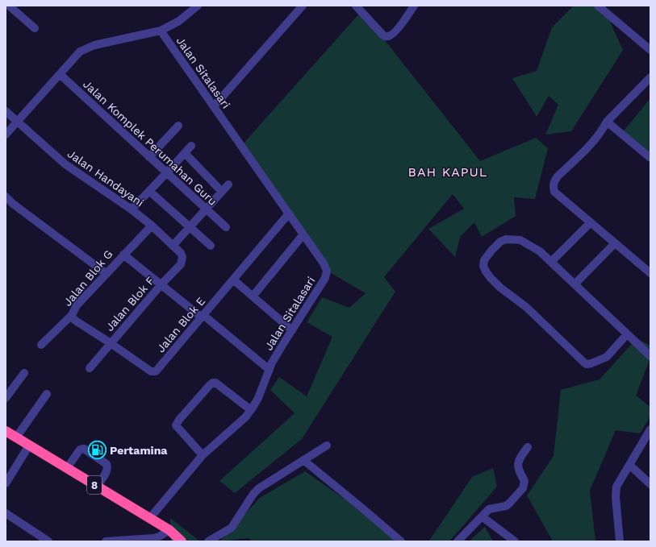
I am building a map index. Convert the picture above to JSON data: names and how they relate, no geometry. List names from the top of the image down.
{
  "streets": {
    "highway": ["8"],
    "street": [
      "Jalan Sitalasari",
      "Jalan Komplek Perumahan Guru",
      "Jalan Handayani",
      "Jalan Blok G",
      "Jalan Blok F",
      "Jalan Blok E"
    ]
  },
  "crossings": [
    ["Jalan Sitalasari", "Jalan Blok E"],
    ["Jalan Sitalasari", "8"],
    ["Jalan Handayani", "Jalan Blok G"],
    ["Jalan Handayani", "Jalan Blok F"],
    ["Jalan Blok G", "Jalan Blok E"],
    ["Jalan Blok F", "Jalan Blok E"]
  ],
  "districts": ["BAH KAPUL"],
  "places": {
    "fuel station": ["Pertamina"]
  }
}
